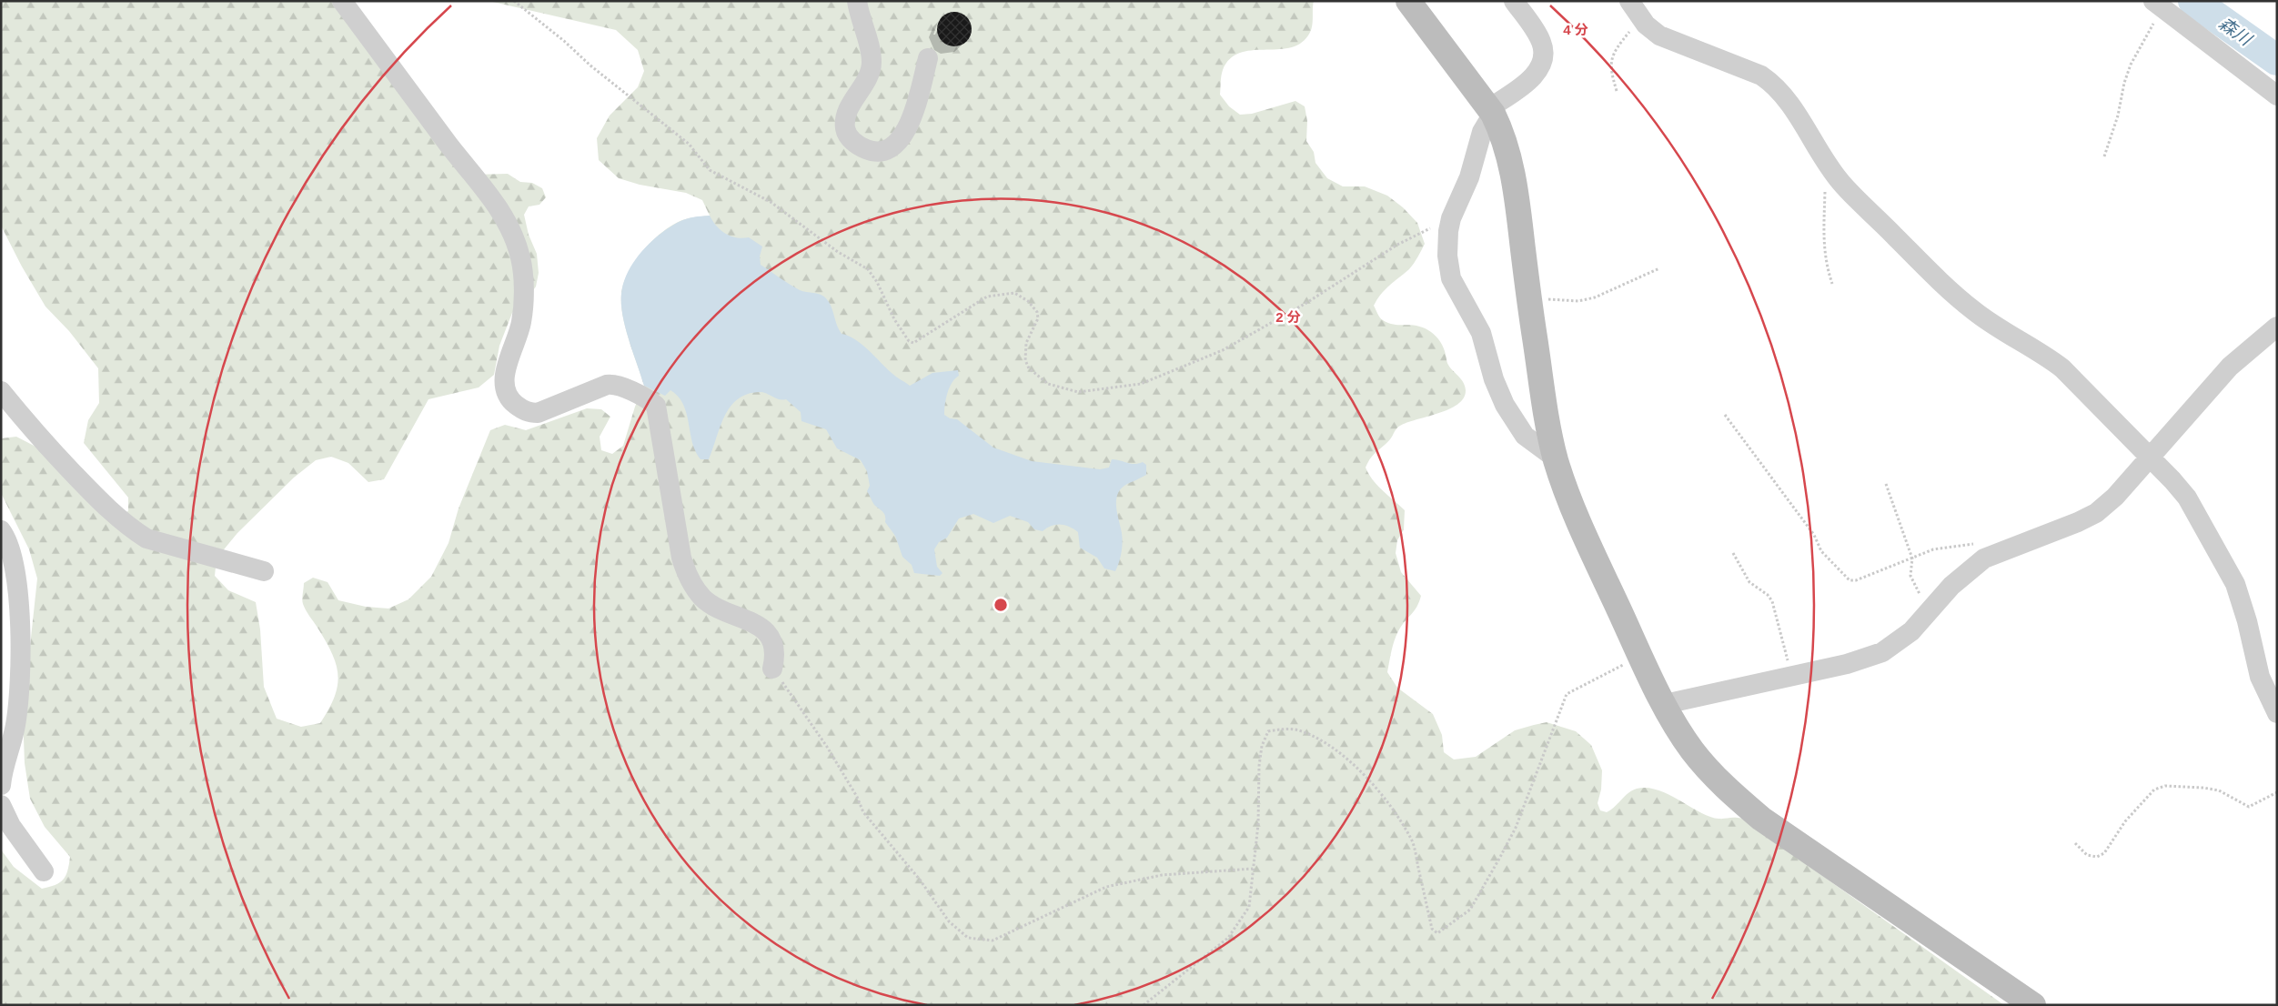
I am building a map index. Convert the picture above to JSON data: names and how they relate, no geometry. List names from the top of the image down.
{
  "water": ["森川"],
  "rings": ["4 分", "2 分"]
}
